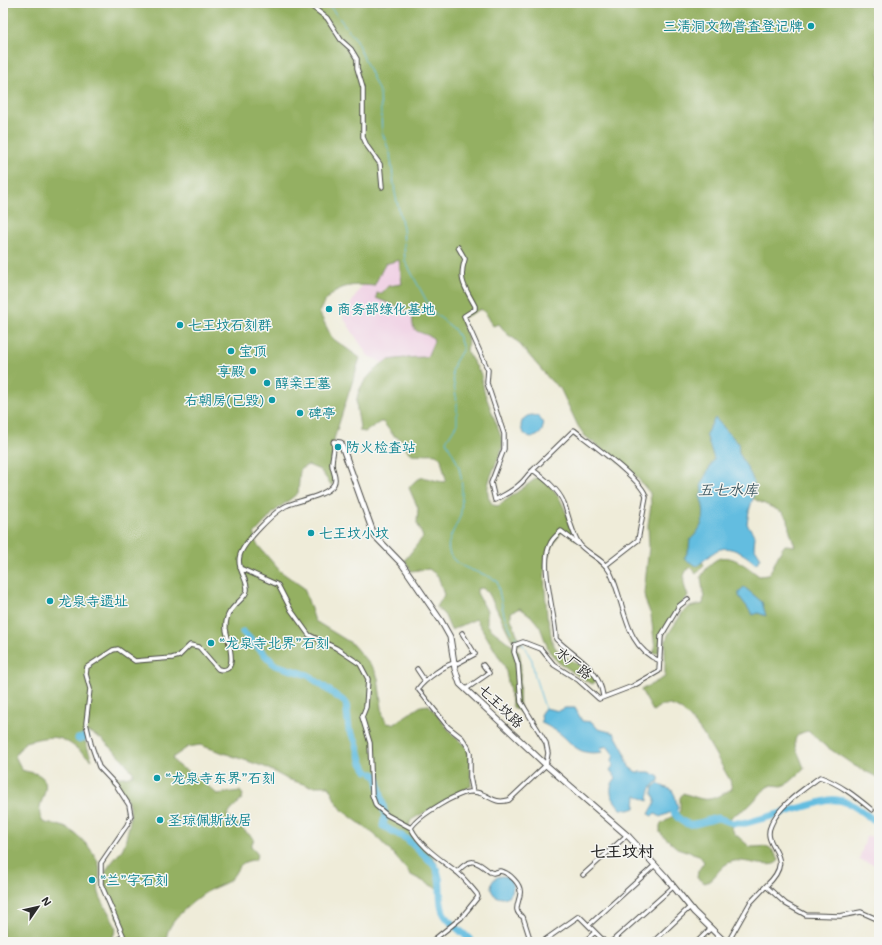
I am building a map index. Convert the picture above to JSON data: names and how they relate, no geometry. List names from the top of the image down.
{
  "streets": {
    "street": ["水厂路", "七王坟路"]
  },
  "crossings": [
    ["水厂路", "七王坟路"]
  ],
  "districts": ["七王坟村"],
  "water": ["五七水库"],
  "places": [
    "三清洞文物普查登记牌",
    "商务部绿化基地",
    "七王坟石刻群",
    "宝顶",
    "享殿",
    "醇亲王墓",
    "右朝房(已毁)",
    "碑亭",
    "防火检查站",
    "七王坟小坟",
    "龙泉寺遗址",
    "“龙泉寺北界”石刻",
    "“龙泉寺东界”石刻",
    "圣琼佩斯故居",
    "“兰”字石刻"
  ],
  "north": "top right"
}
